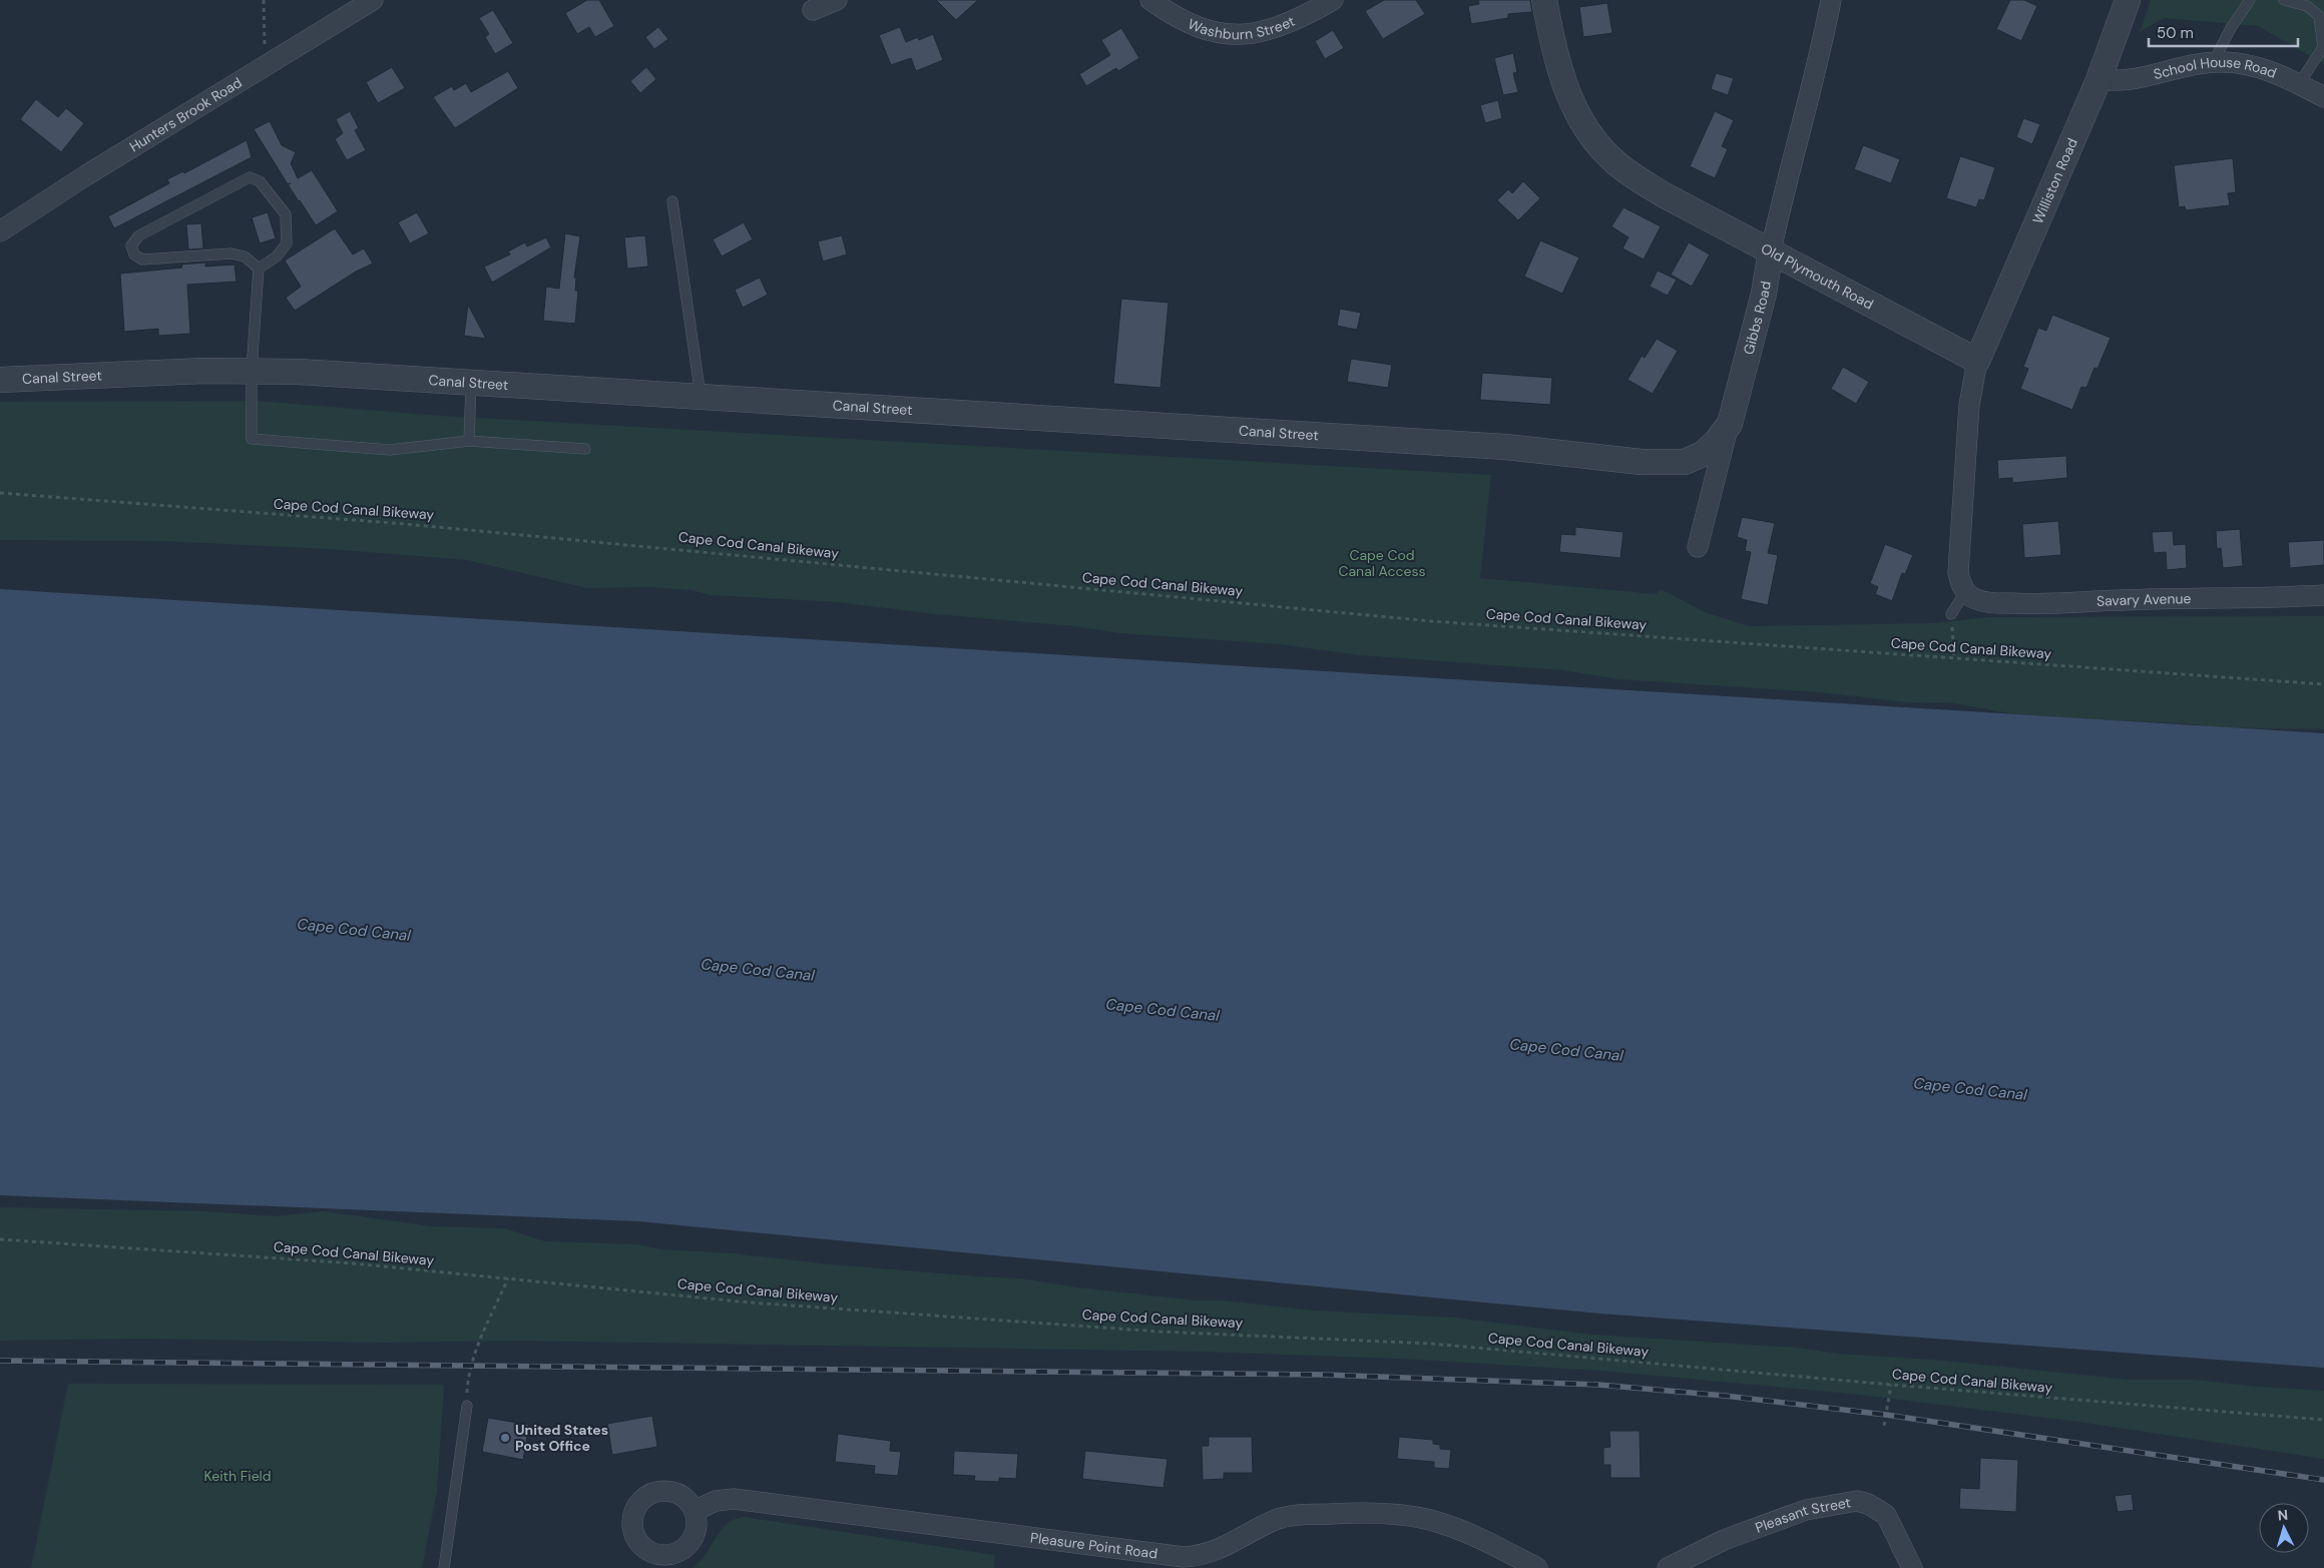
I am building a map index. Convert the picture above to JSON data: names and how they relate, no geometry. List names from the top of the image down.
{
  "streets": {
    "street": [
      "Washburn Street",
      "School House Road",
      "Hunters Brook Road",
      "Williston Road",
      "Old Plymouth Road",
      "Gibbs Road",
      "Canal Street",
      "Savary Avenue",
      "Pleasant Street",
      "Pleasure Point Road"
    ],
    "path": ["Cape Cod Canal Bikeway"]
  },
  "crossings": [
    ["School House Road", "Williston Road"],
    ["Williston Road", "Old Plymouth Road"],
    ["Old Plymouth Road", "Gibbs Road"],
    ["Gibbs Road", "Canal Street"]
  ],
  "water": ["Cape Cod Canal"],
  "parks": ["Cape Cod Canal Access", "Keith Field"],
  "places": ["United States Post Office"],
  "scale_bar": "50 m",
  "north": "top"
}
